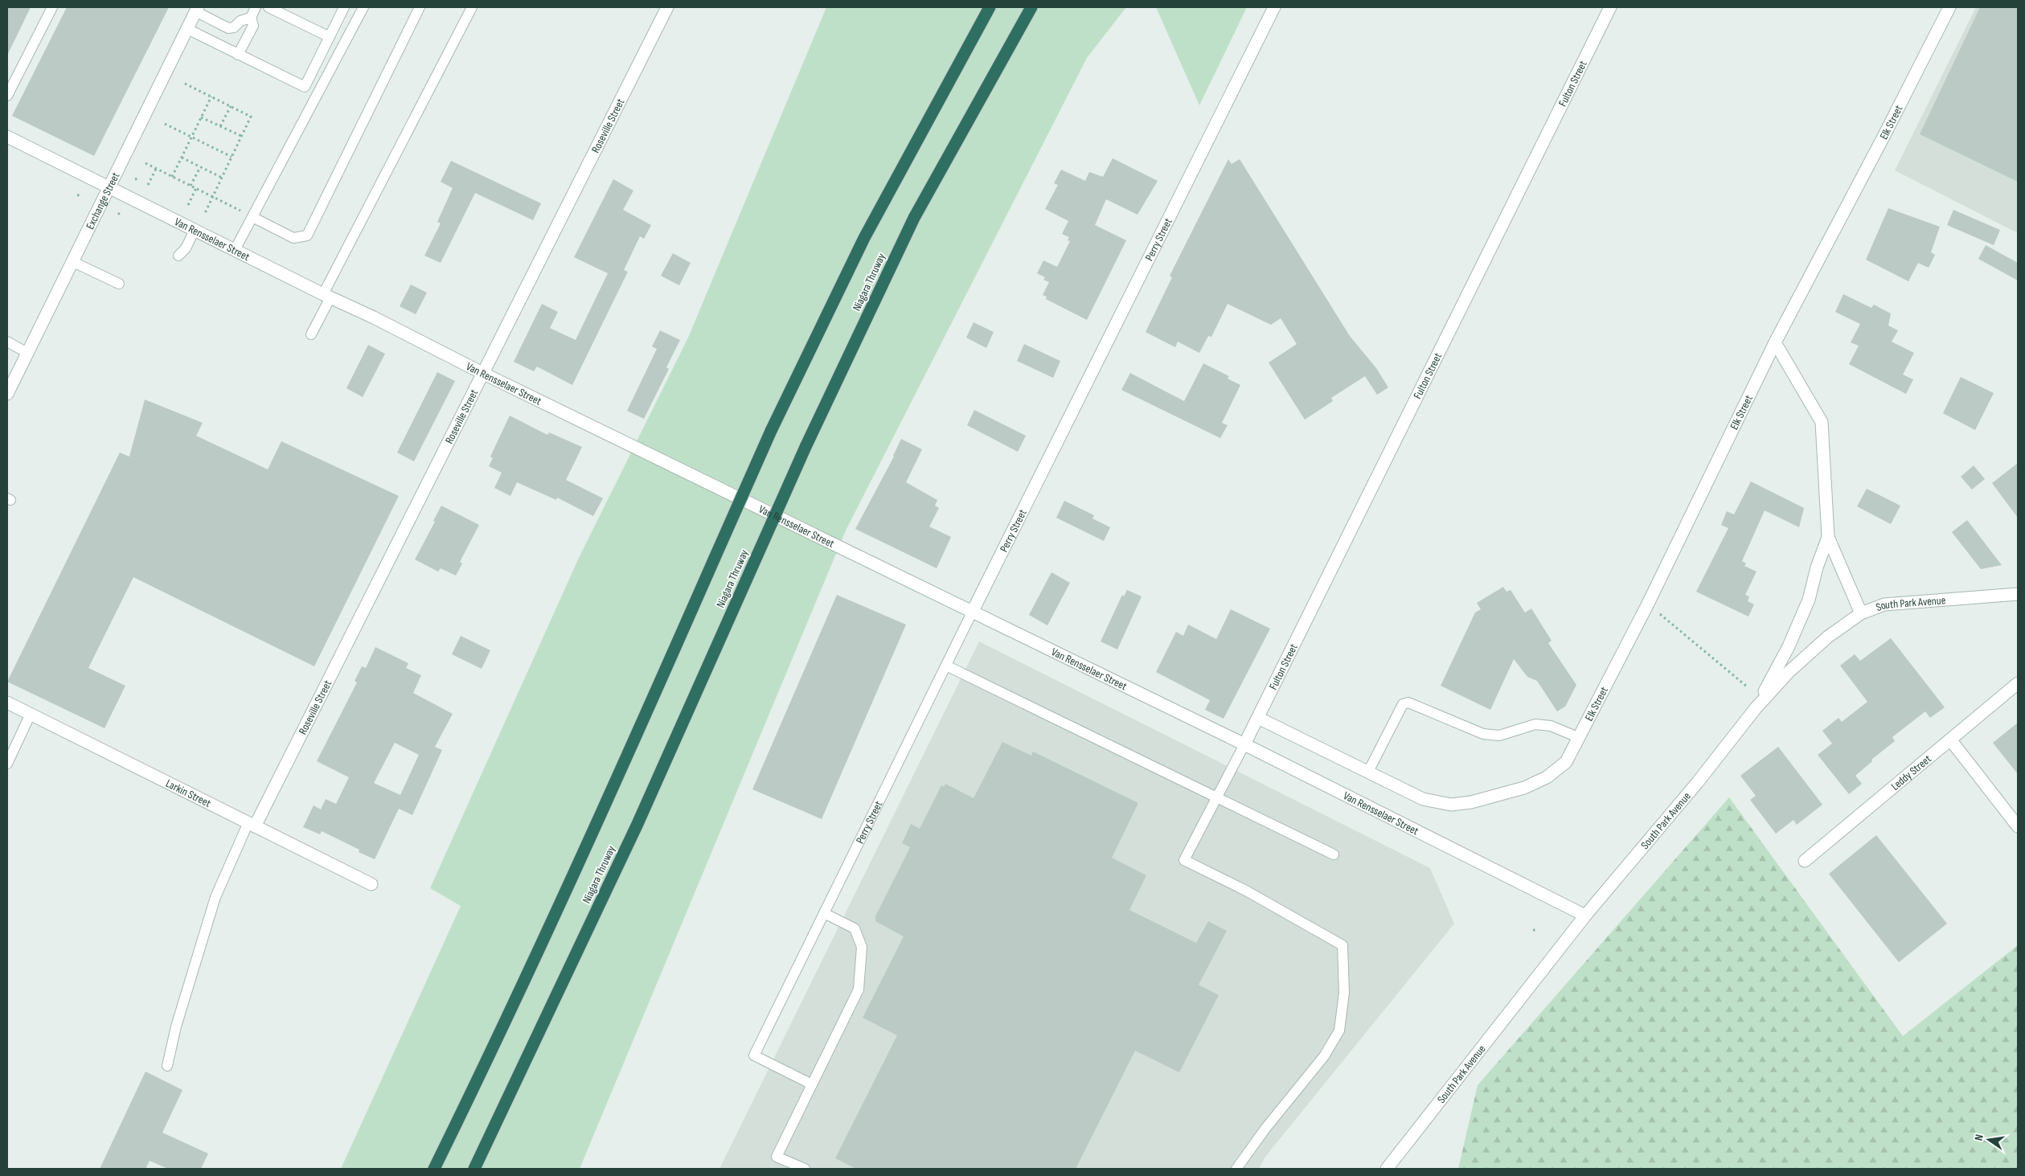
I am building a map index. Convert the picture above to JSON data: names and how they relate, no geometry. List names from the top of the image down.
{
  "streets": {
    "highway": ["Niagara Thruway"],
    "street": [
      "Fulton Street",
      "Elk Street",
      "Roseville Street",
      "Exchange Street",
      "Van Rensselaer Street",
      "Perry Street",
      "South Park Avenue",
      "Leddy Street",
      "Larkin Street"
    ]
  },
  "crossings": [
    ["Fulton Street", "Elk Street"],
    ["Fulton Street", "Van Rensselaer Street"],
    ["Roseville Street", "Van Rensselaer Street"],
    ["Roseville Street", "Larkin Street"],
    ["Exchange Street", "Van Rensselaer Street"],
    ["Van Rensselaer Street", "Perry Street"],
    ["Van Rensselaer Street", "South Park Avenue"]
  ],
  "north": "left"
}
